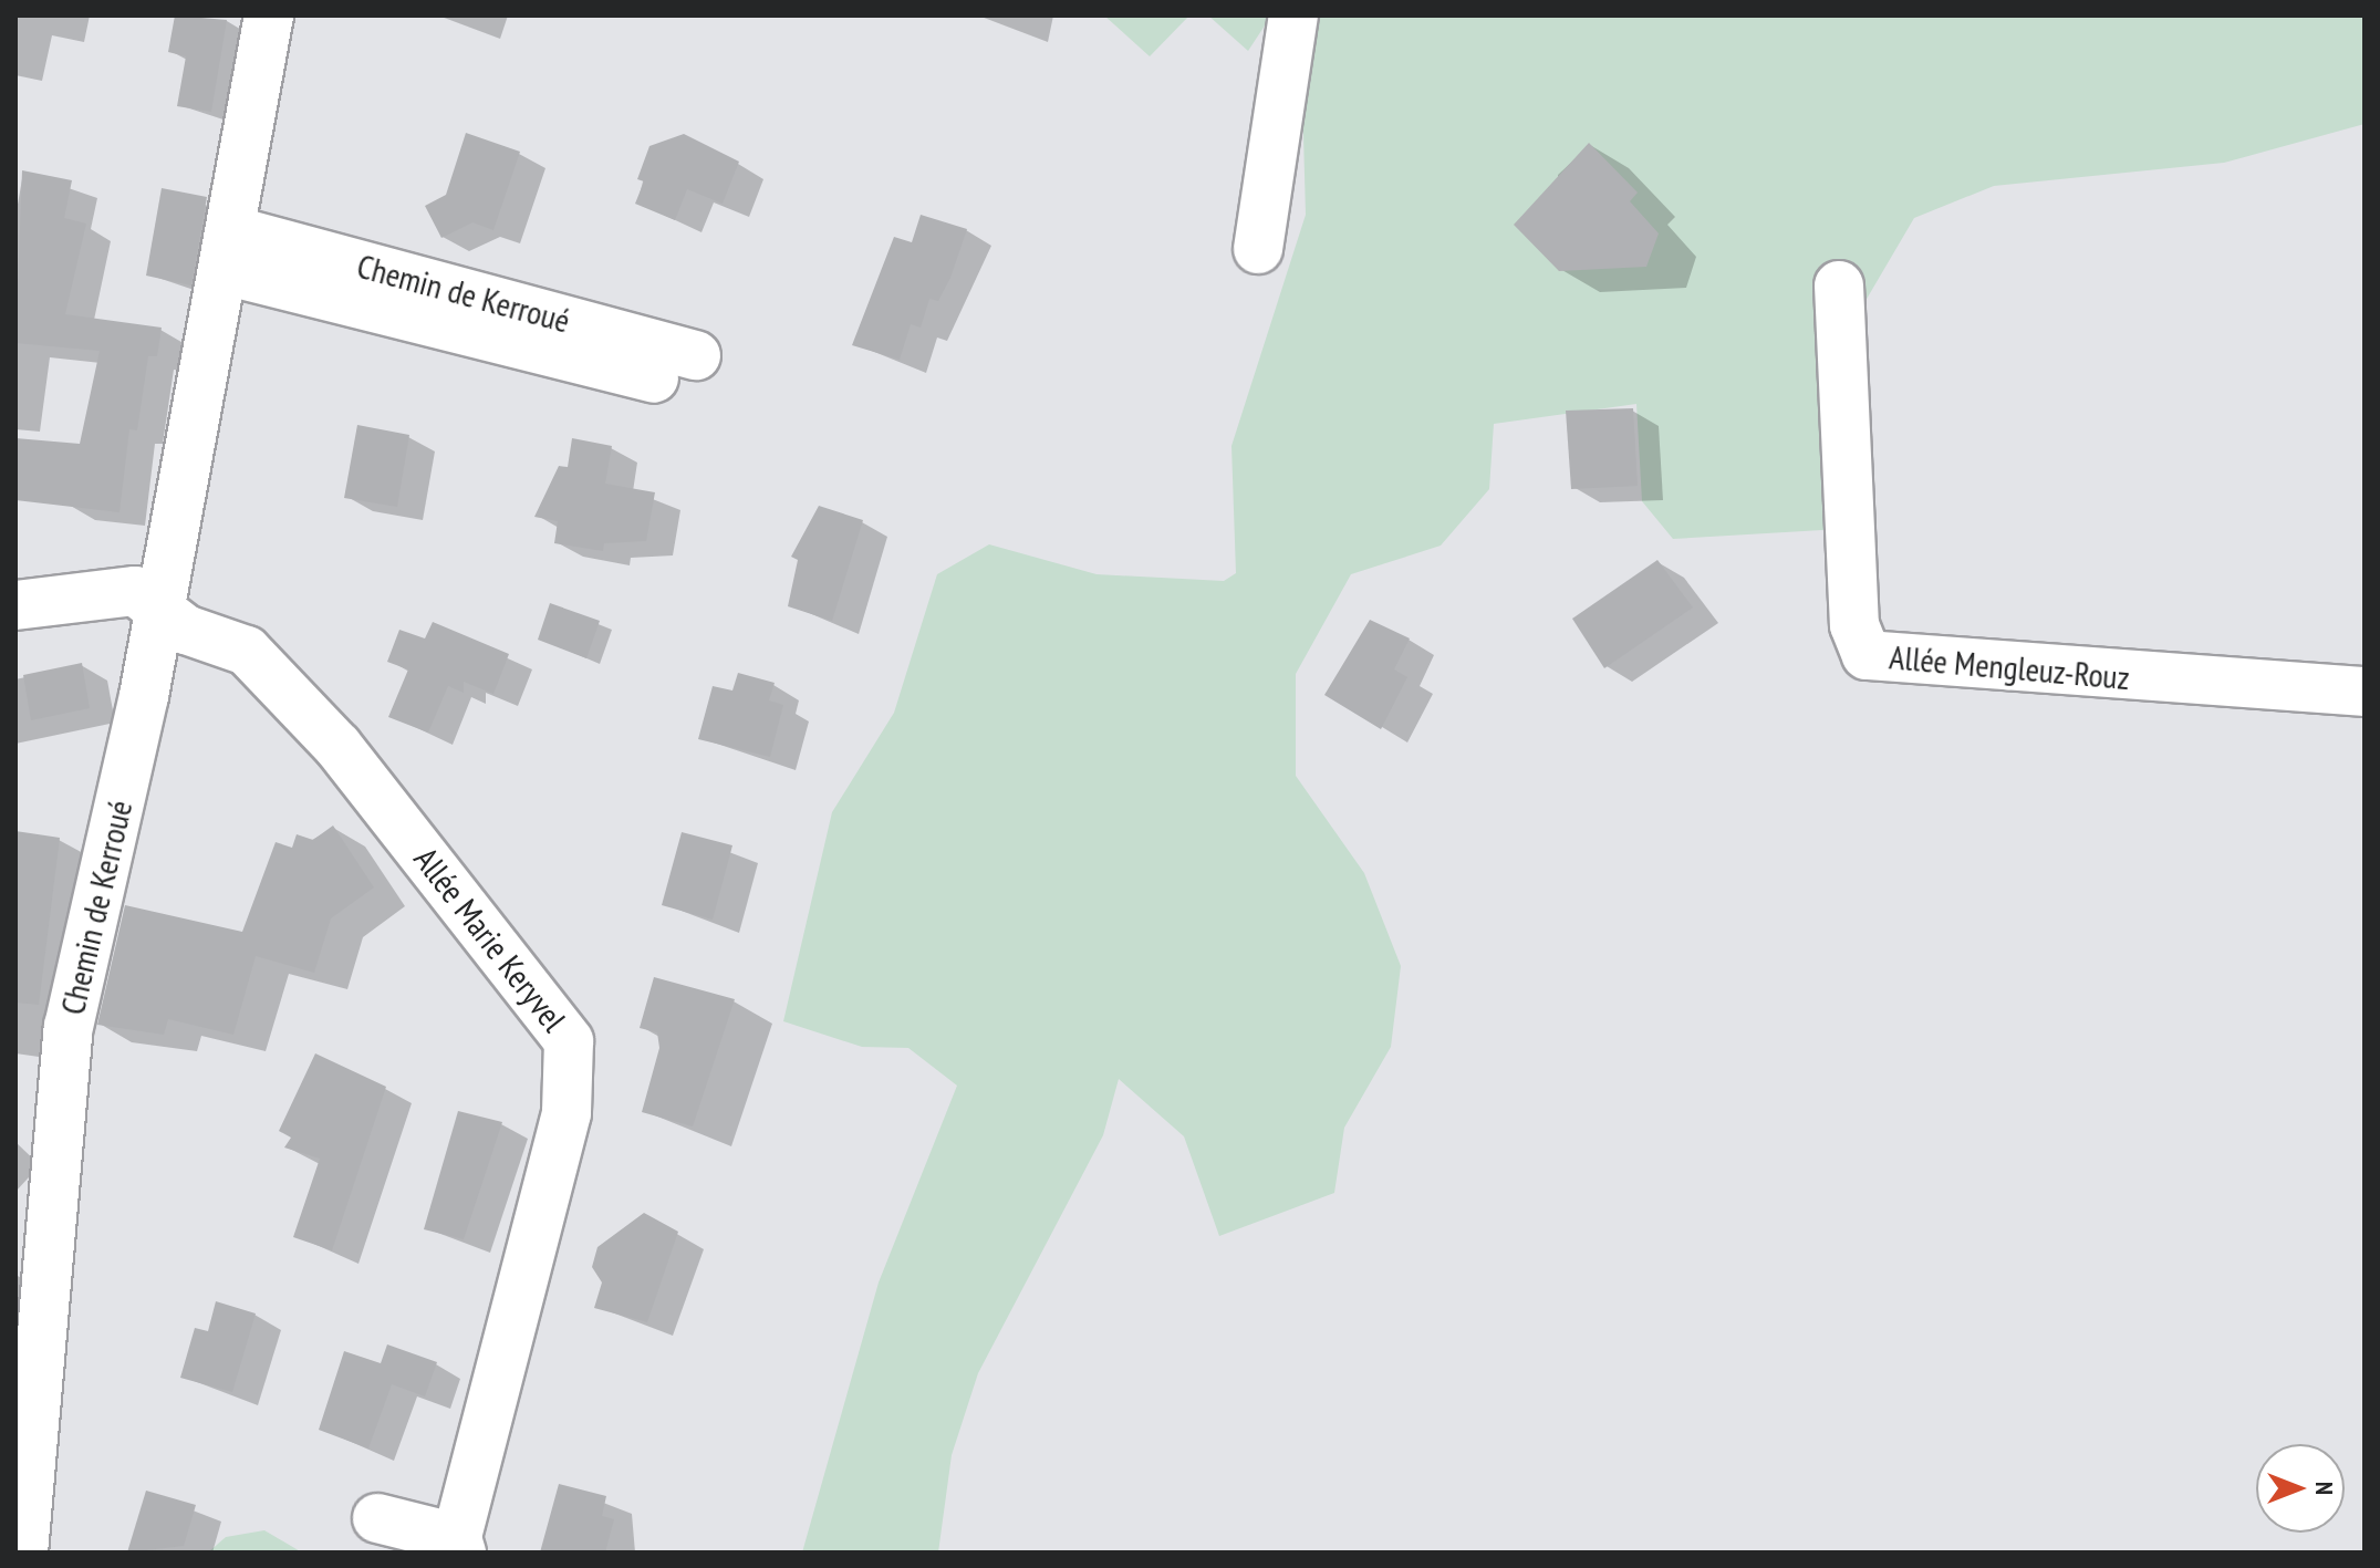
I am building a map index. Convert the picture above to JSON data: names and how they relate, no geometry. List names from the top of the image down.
{
  "streets": {
    "street": ["Chemin de Kerroué", "Allée Mengleuz-Rouz", "Allée Marie Keryvel"]
  },
  "crossings": [
    ["Chemin de Kerroué", "Allée Marie Keryvel"]
  ],
  "north": "right"
}
